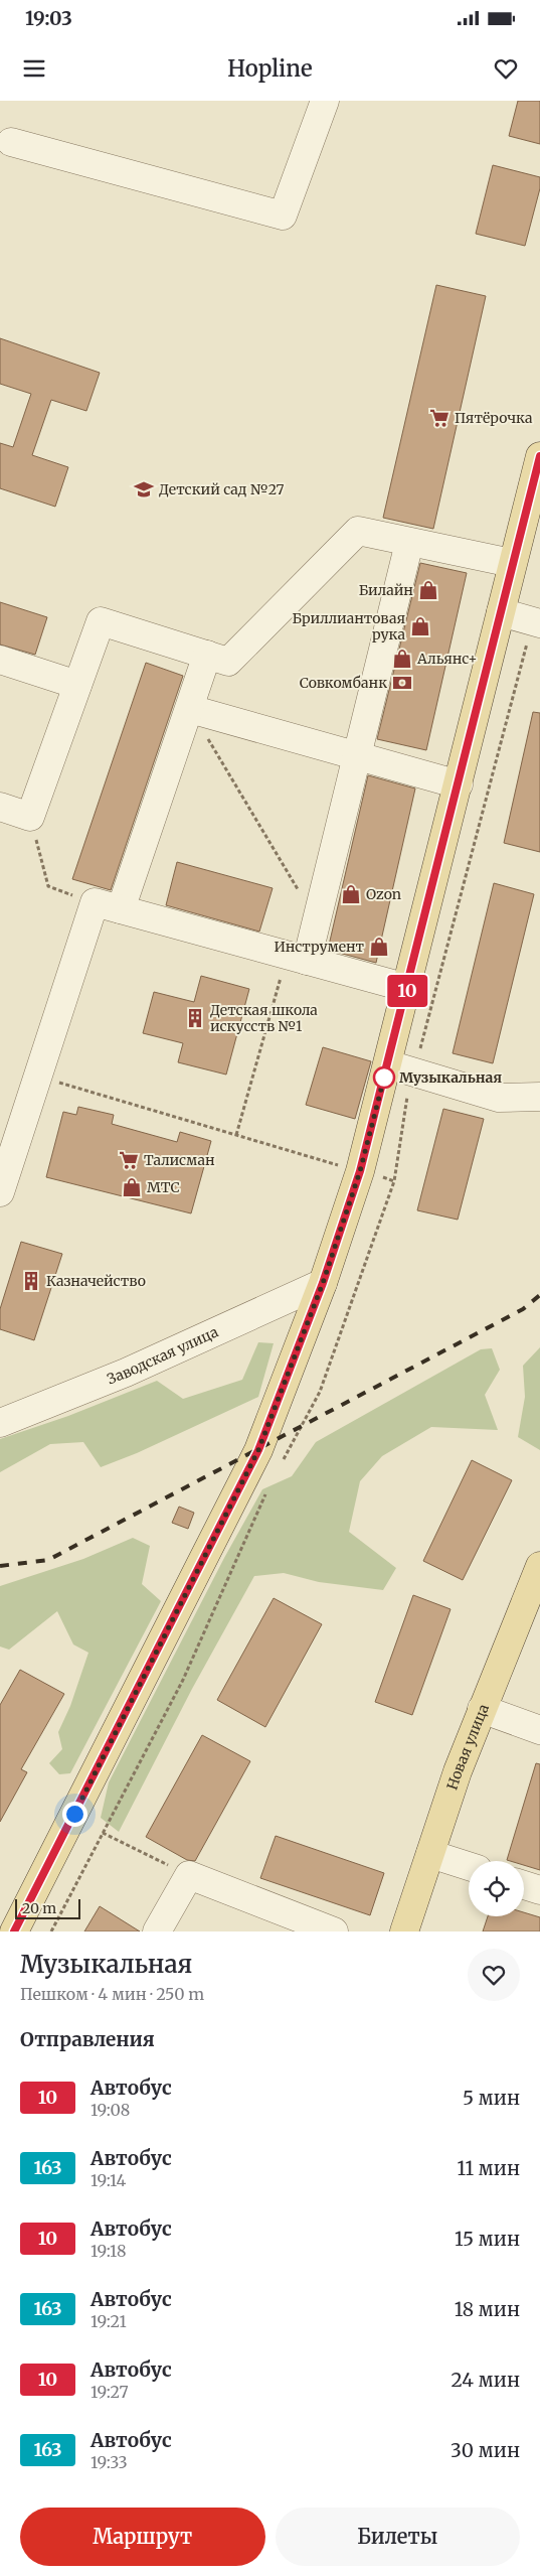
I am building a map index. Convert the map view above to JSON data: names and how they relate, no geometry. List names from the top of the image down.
{
  "streets": {
    "main road": ["Новая улица"],
    "street": ["Заводская улица"]
  },
  "places": {
    "supermarket": ["Пятёрочка", "Талисман"],
    "school or university": ["Детский сад №27"],
    "shop": [
      "Билайн",
      "Бриллиантовая рука",
      "Альянс+",
      "Ozon",
      "Инструмент",
      "МТС"
    ],
    "bank": ["Совкомбанк"],
    "building": ["Детская школа искусств №1", "Казначейство"],
    "other": ["Музыкальная"]
  },
  "lines": ["bus line 10"],
  "scale_bar": "20 m",
  "page": {
    "status": "19:03",
    "header": "Hopline",
    "on_map": "10",
    "scale": "20 m",
    "heading": [
      ["Музыкальная", "Пешком · 4 мин · 250 m"],
      "Отправления"
    ],
    "list": [
      {
        "mark": "10",
        "name": "Автобус",
        "note": "19:08",
        "value": "5 мин"
      },
      {
        "mark": "163",
        "name": "Автобус",
        "note": "19:14",
        "value": "11 мин"
      },
      {
        "mark": "10",
        "name": "Автобус",
        "note": "19:18",
        "value": "15 мин"
      },
      {
        "mark": "163",
        "name": "Автобус",
        "note": "19:21",
        "value": "18 мин"
      },
      {
        "mark": "10",
        "name": "Автобус",
        "note": "19:27",
        "value": "24 мин"
      },
      {
        "mark": "163",
        "name": "Автобус",
        "note": "19:33",
        "value": "30 мин"
      }
    ],
    "buttons": ["Маршрут", "Билеты"]
  }
}
